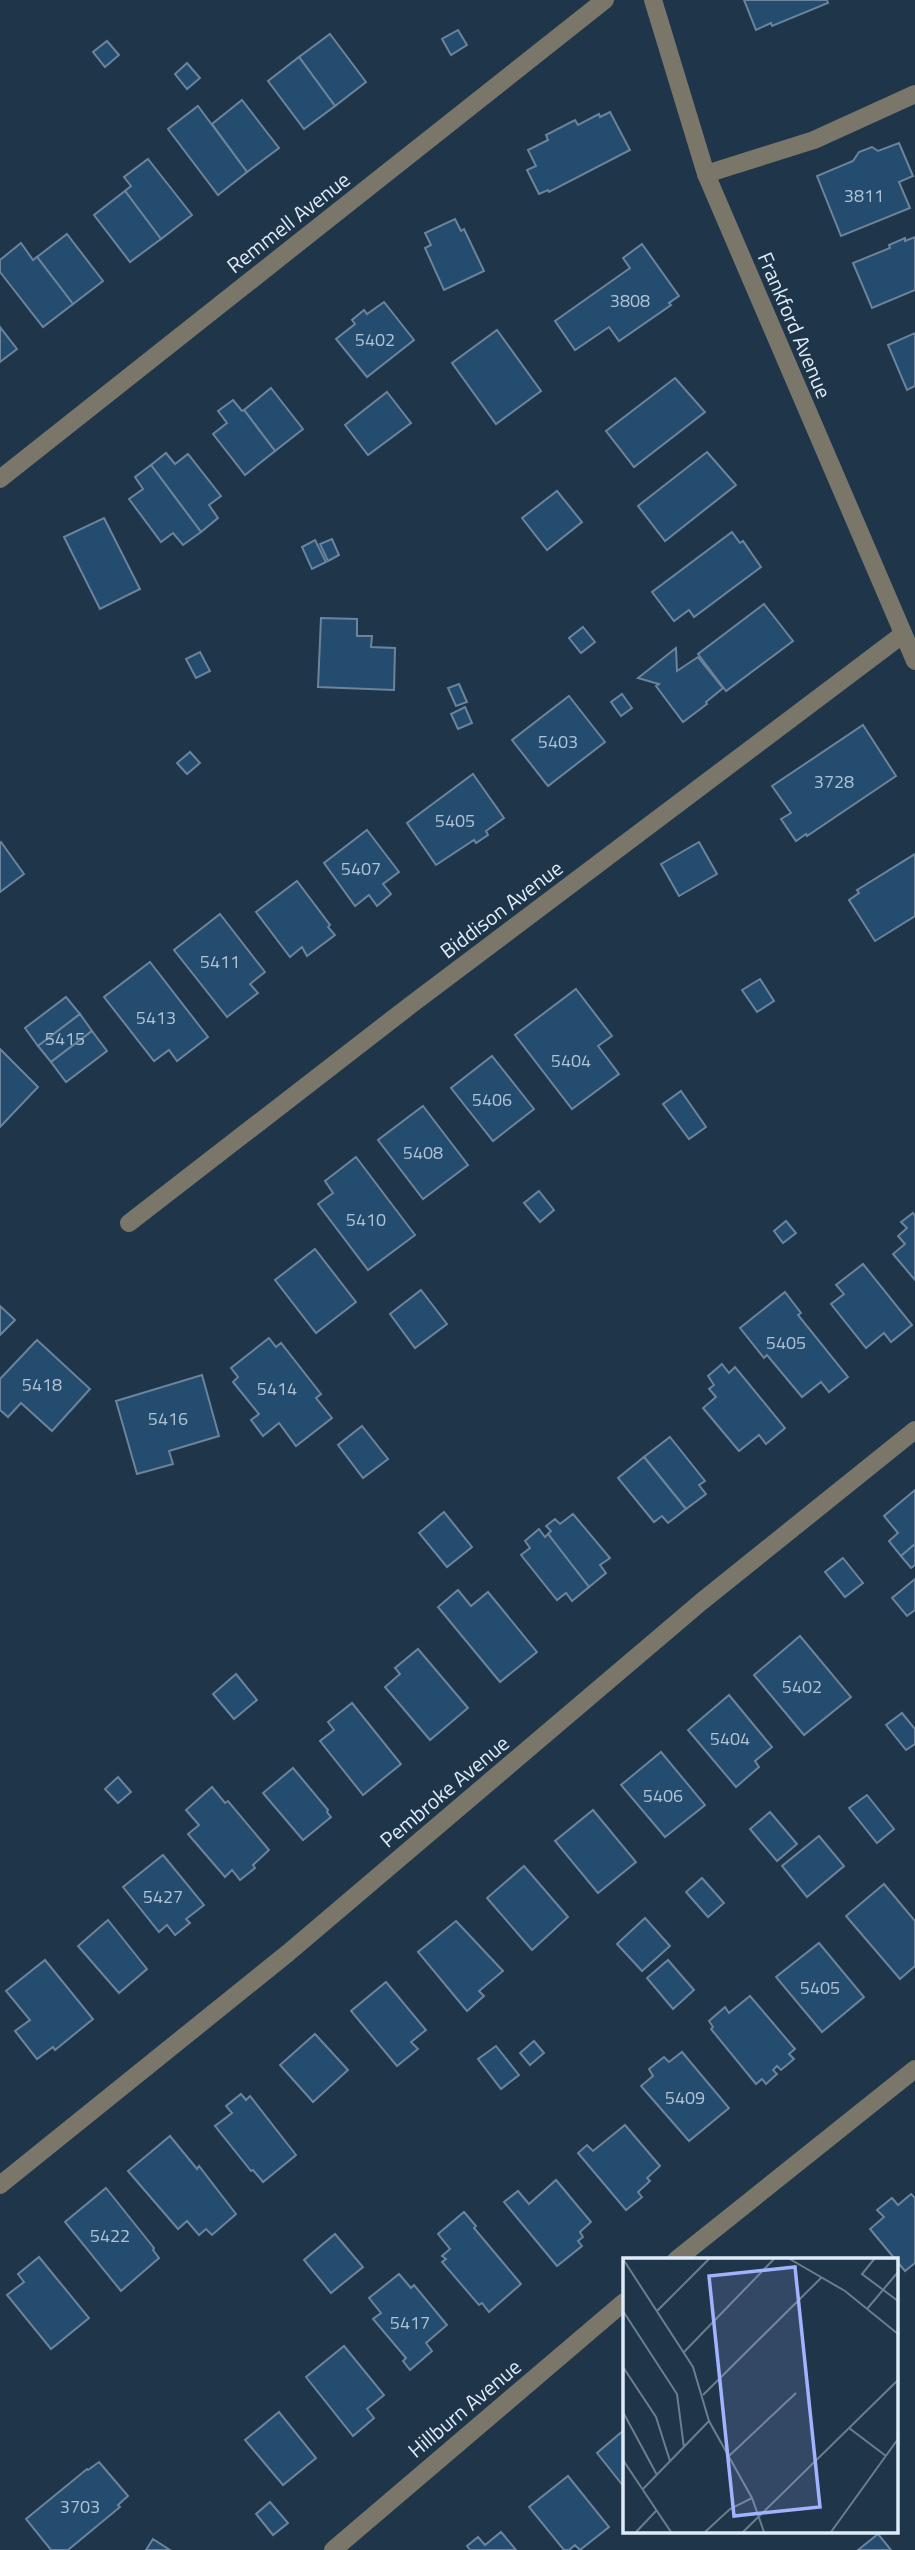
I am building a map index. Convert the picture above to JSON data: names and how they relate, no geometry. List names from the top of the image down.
{
  "streets": {
    "street": [
      "Remmell Avenue",
      "Frankford Avenue",
      "Biddison Avenue",
      "Pembroke Avenue",
      "Hillburn Avenue"
    ]
  },
  "crossings": [
    ["Frankford Avenue", "Biddison Avenue"]
  ],
  "house_numbers": [
    "3811",
    "3808",
    "5402",
    "5403",
    "3728",
    "5405",
    "5407",
    "5411",
    "5413",
    "5415",
    "5404",
    "5406",
    "5408",
    "5410",
    "5405",
    "5418",
    "5414",
    "5416",
    "5402",
    "5404",
    "5406",
    "5427",
    "5405",
    "5409",
    "5422",
    "5417",
    "3703"
  ]
}
